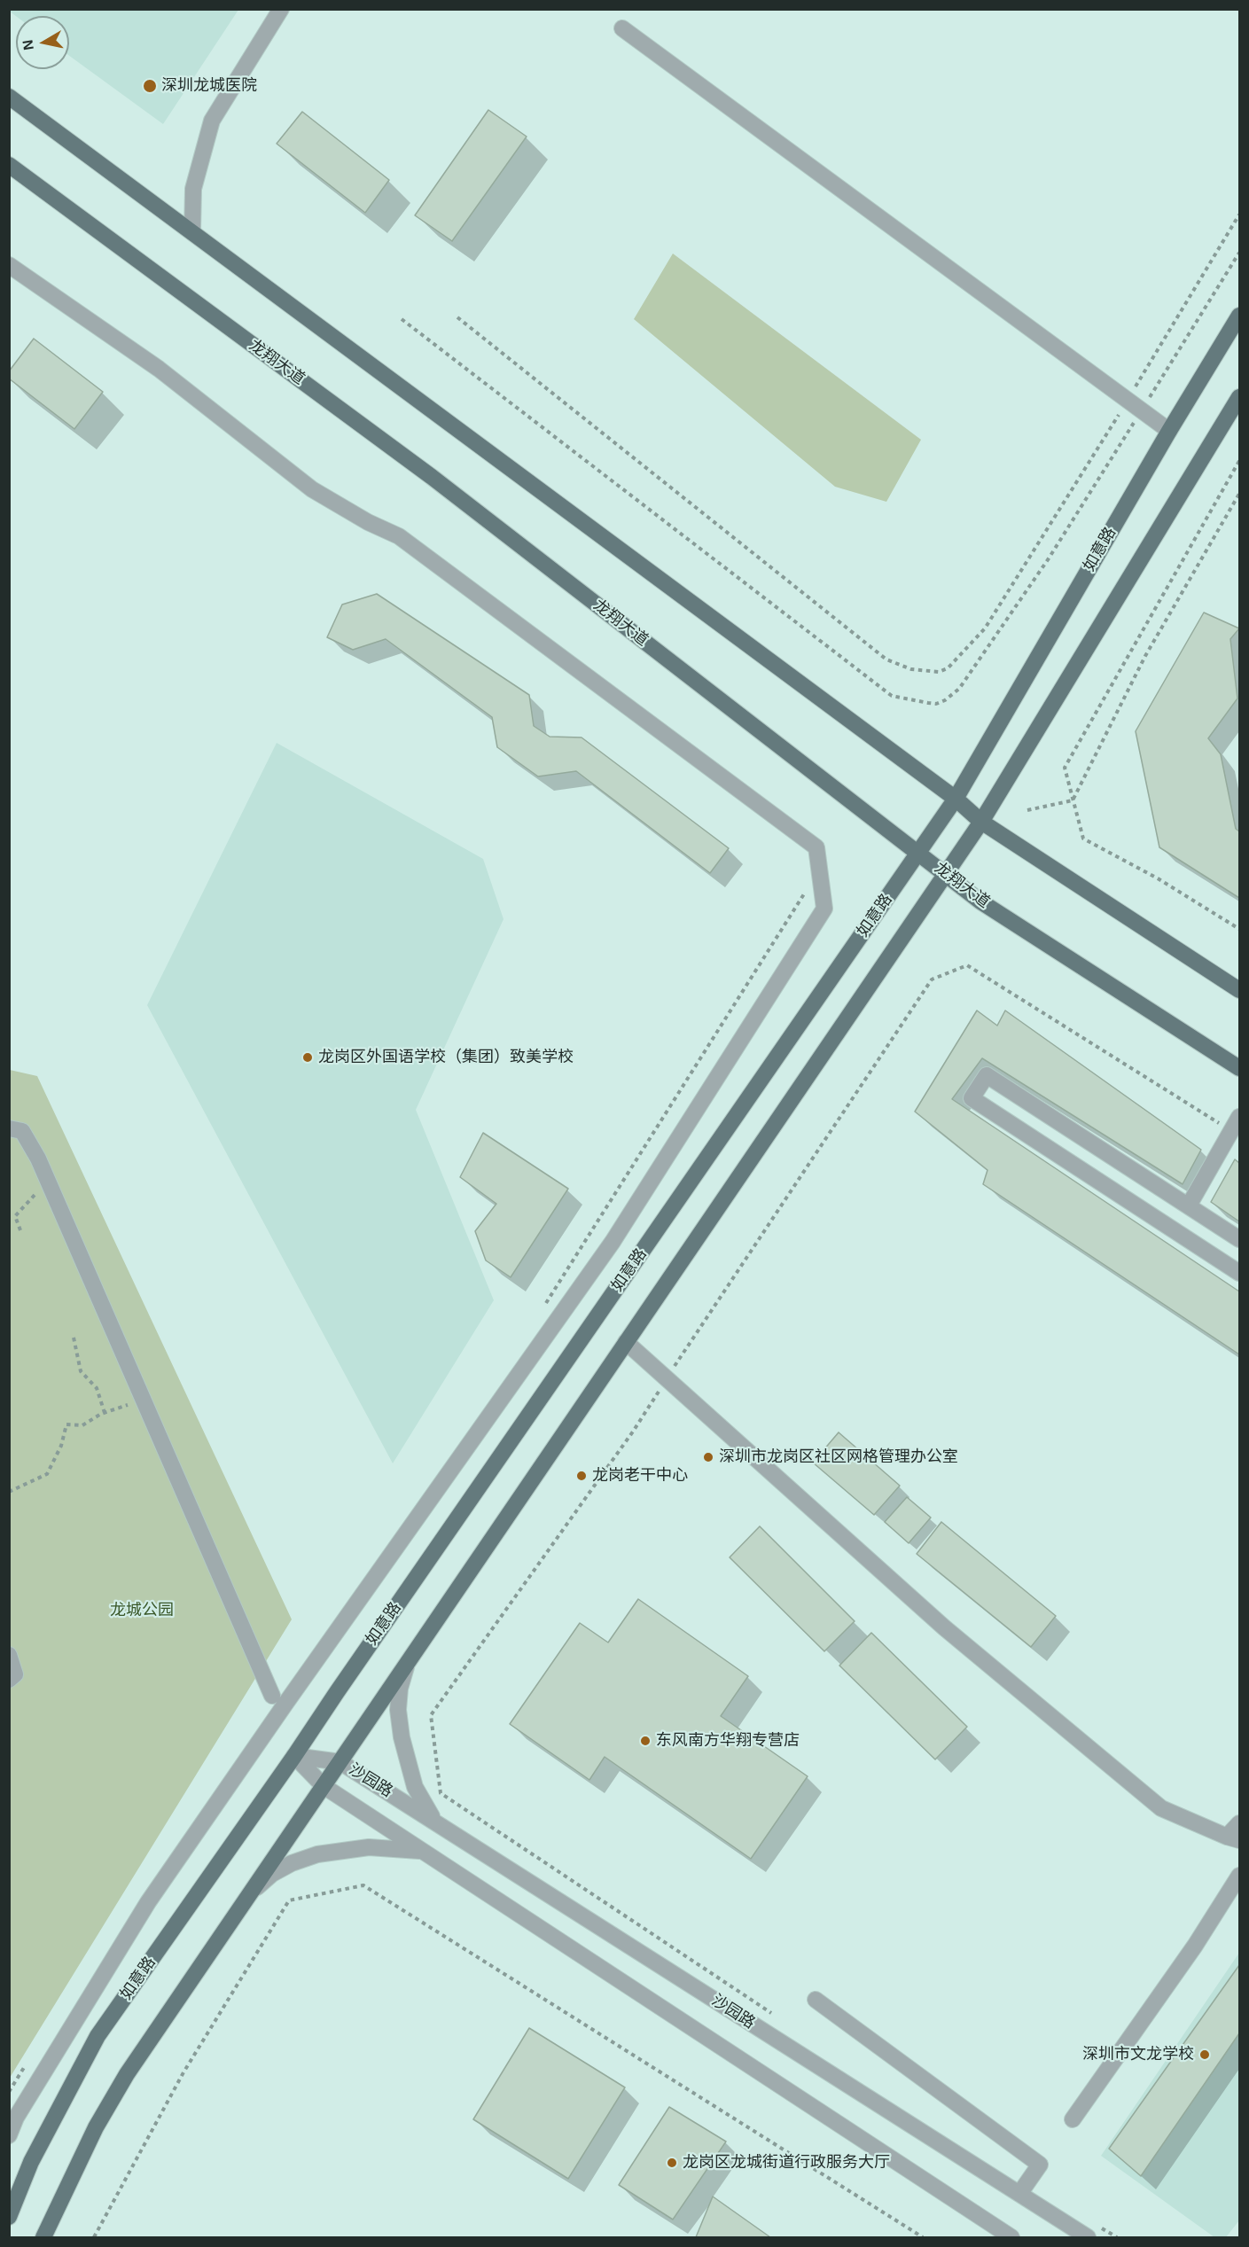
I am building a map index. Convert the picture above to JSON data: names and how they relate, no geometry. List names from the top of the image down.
{
  "streets": {
    "main road": ["龙翔大道", "如意路"],
    "street": ["沙园路"]
  },
  "crossings": [
    ["龙翔大道", "如意路"],
    ["如意路", "沙园路"]
  ],
  "parks": ["龙城公园"],
  "places": [
    "深圳龙城医院",
    "龙岗区外国语学校（集团）致美学校",
    "深圳市龙岗区社区网格管理办公室",
    "龙岗老干中心",
    "东风南方华翔专营店",
    "深圳市文龙学校",
    "龙岗区龙城街道行政服务大厅"
  ],
  "north": "left"
}
